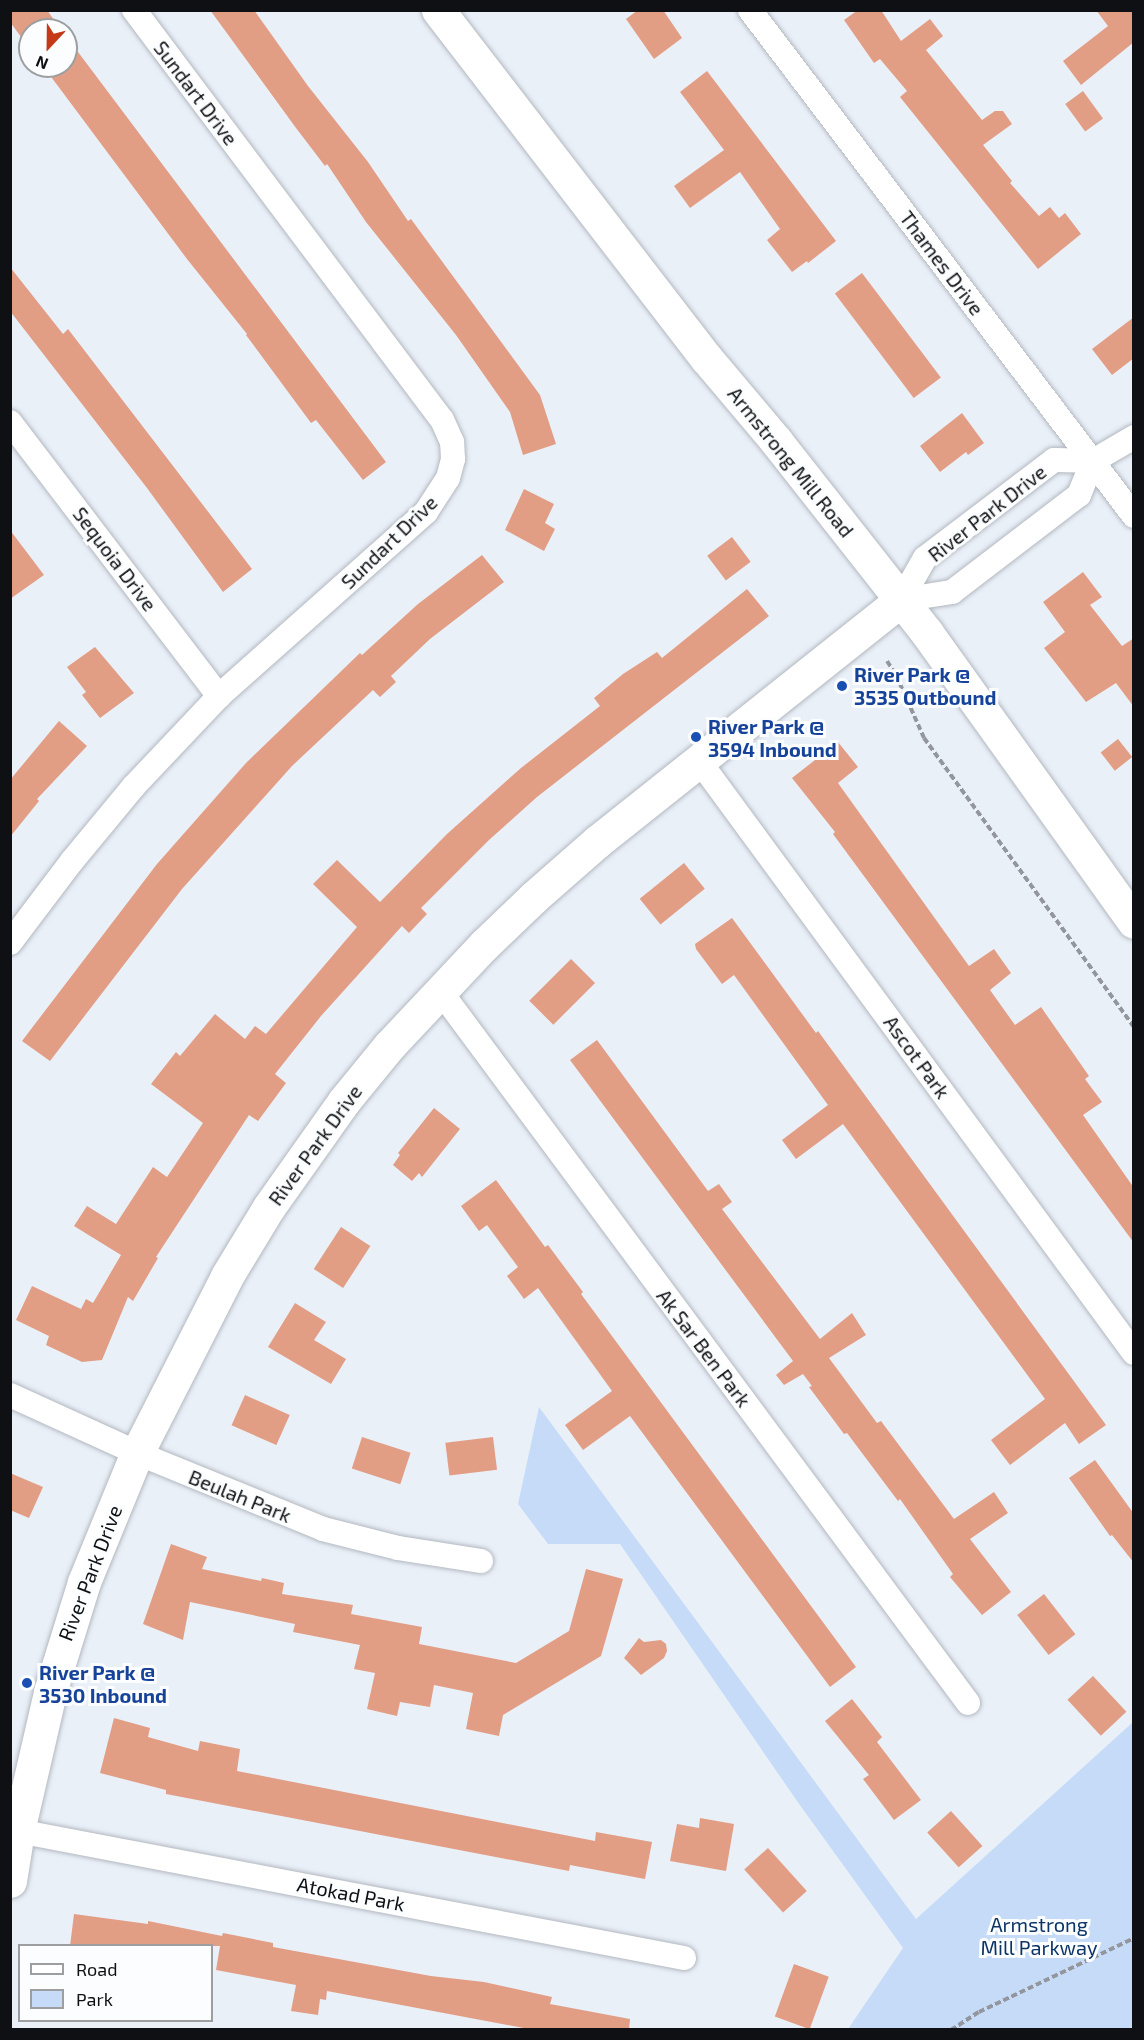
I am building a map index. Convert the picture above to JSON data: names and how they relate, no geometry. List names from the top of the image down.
{
  "streets": {
    "street": [
      "Sundart Drive",
      "Thames Drive",
      "Armstrong Mill Road",
      "River Park Drive",
      "Sequoia Drive",
      "Ascot Park",
      "Ak Sar Ben Park",
      "Beulah Park",
      "Atokad Park"
    ]
  },
  "crossings": [
    ["Sundart Drive", "Sequoia Drive"],
    ["Thames Drive", "River Park Drive"],
    ["Armstrong Mill Road", "River Park Drive"],
    ["River Park Drive", "Ascot Park"],
    ["River Park Drive", "Ak Sar Ben Park"],
    ["River Park Drive", "Beulah Park"],
    ["River Park Drive", "Atokad Park"]
  ],
  "parks": ["Armstrong Mill Parkway"],
  "places": ["River Park @ 3535 Outbound", "River Park @ 3594 Inbound", "River Park @ 3530 Inbound"],
  "legend": ["Road", "Park"],
  "north": "bottom"
}
